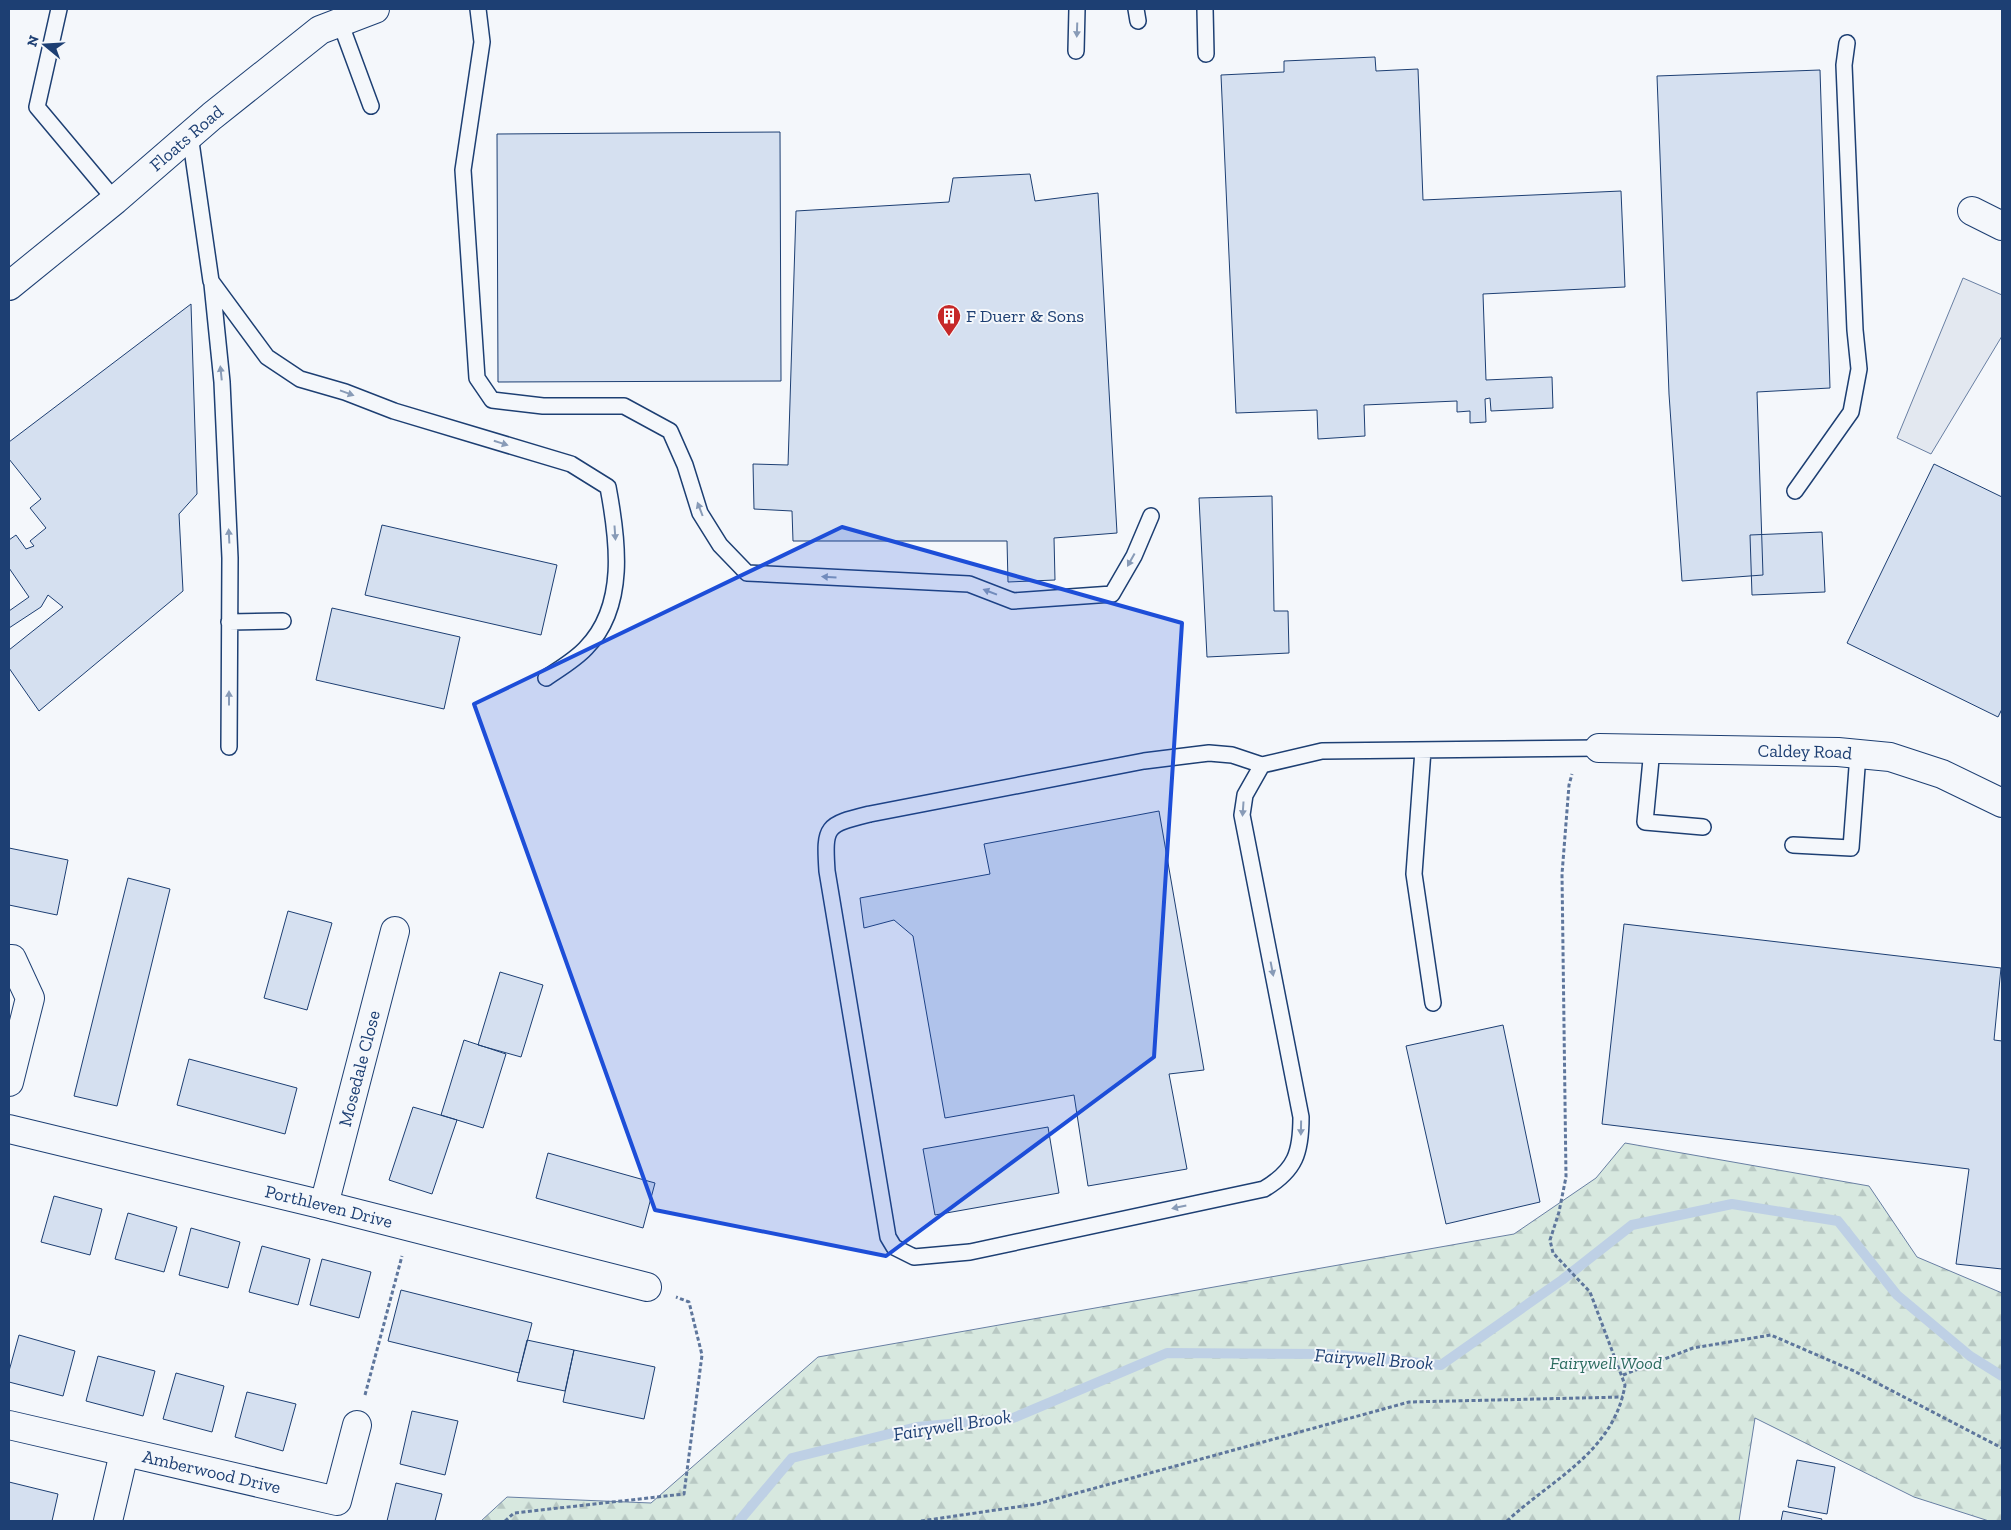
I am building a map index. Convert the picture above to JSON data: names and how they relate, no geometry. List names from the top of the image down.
{
  "streets": {
    "street": [
      "Floats Road",
      "Caldey Road",
      "Mosedale Close",
      "Porthleven Drive",
      "Amberwood Drive"
    ]
  },
  "crossings": [
    ["Mosedale Close", "Porthleven Drive"]
  ],
  "water": ["Fairywell Brook"],
  "parks": ["Fairywell Wood"],
  "places": {
    "building": ["F Duerr & Sons"]
  },
  "north": "left"
}
